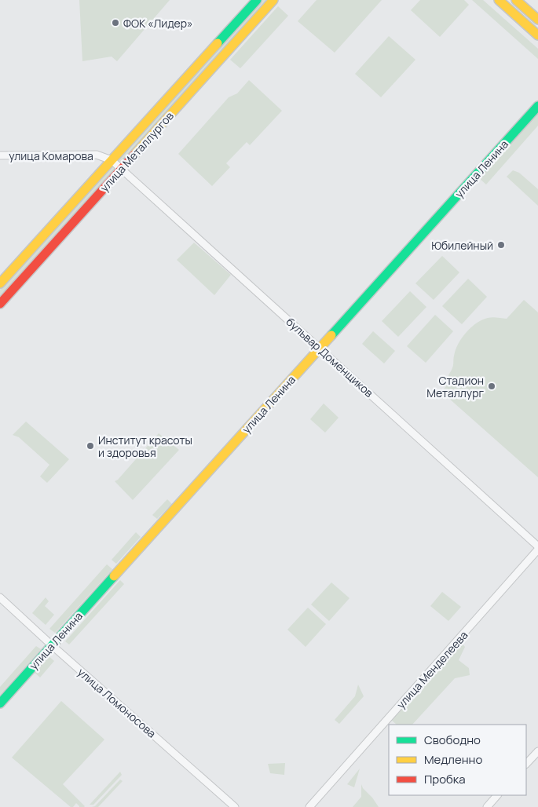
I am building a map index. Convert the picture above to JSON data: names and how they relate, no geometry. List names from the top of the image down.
{
  "streets": {
    "street": [
      "улица Металлургов",
      "улица Комарова",
      "улица Ленина",
      "бульвар Доменщиков",
      "улица Менделеева",
      "улица Ломоносова"
    ]
  },
  "crossings": [
    ["улица Металлургов", "улица Комарова"],
    ["улица Металлургов", "бульвар Доменщиков"],
    ["улица Комарова", "бульвар Доменщиков"],
    ["улица Ленина", "бульвар Доменщиков"],
    ["улица Ленина", "улица Ломоносова"]
  ],
  "places": [
    "ФОК «Лидер»",
    "Юбилейный",
    "Стадион Металлург",
    "Институт красоты и здоровья"
  ],
  "legend": ["Свободно", "Медленно", "Пробка"]
}
